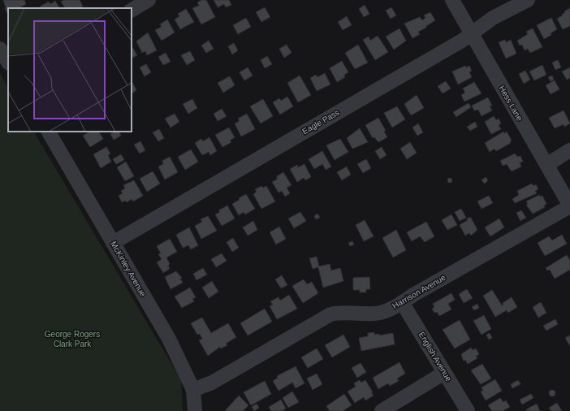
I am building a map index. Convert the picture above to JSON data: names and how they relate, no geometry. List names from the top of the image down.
{
  "streets": {
    "street": [
      "Hess Lane",
      "Eagle Pass",
      "McKinley Avenue",
      "Harrison Avenue",
      "English Avenue"
    ]
  },
  "crossings": [
    ["Hess Lane", "Eagle Pass"],
    ["Hess Lane", "Harrison Avenue"],
    ["Eagle Pass", "McKinley Avenue"],
    ["McKinley Avenue", "Harrison Avenue"],
    ["Harrison Avenue", "English Avenue"]
  ],
  "parks": ["George Rogers Clark Park"]
}
